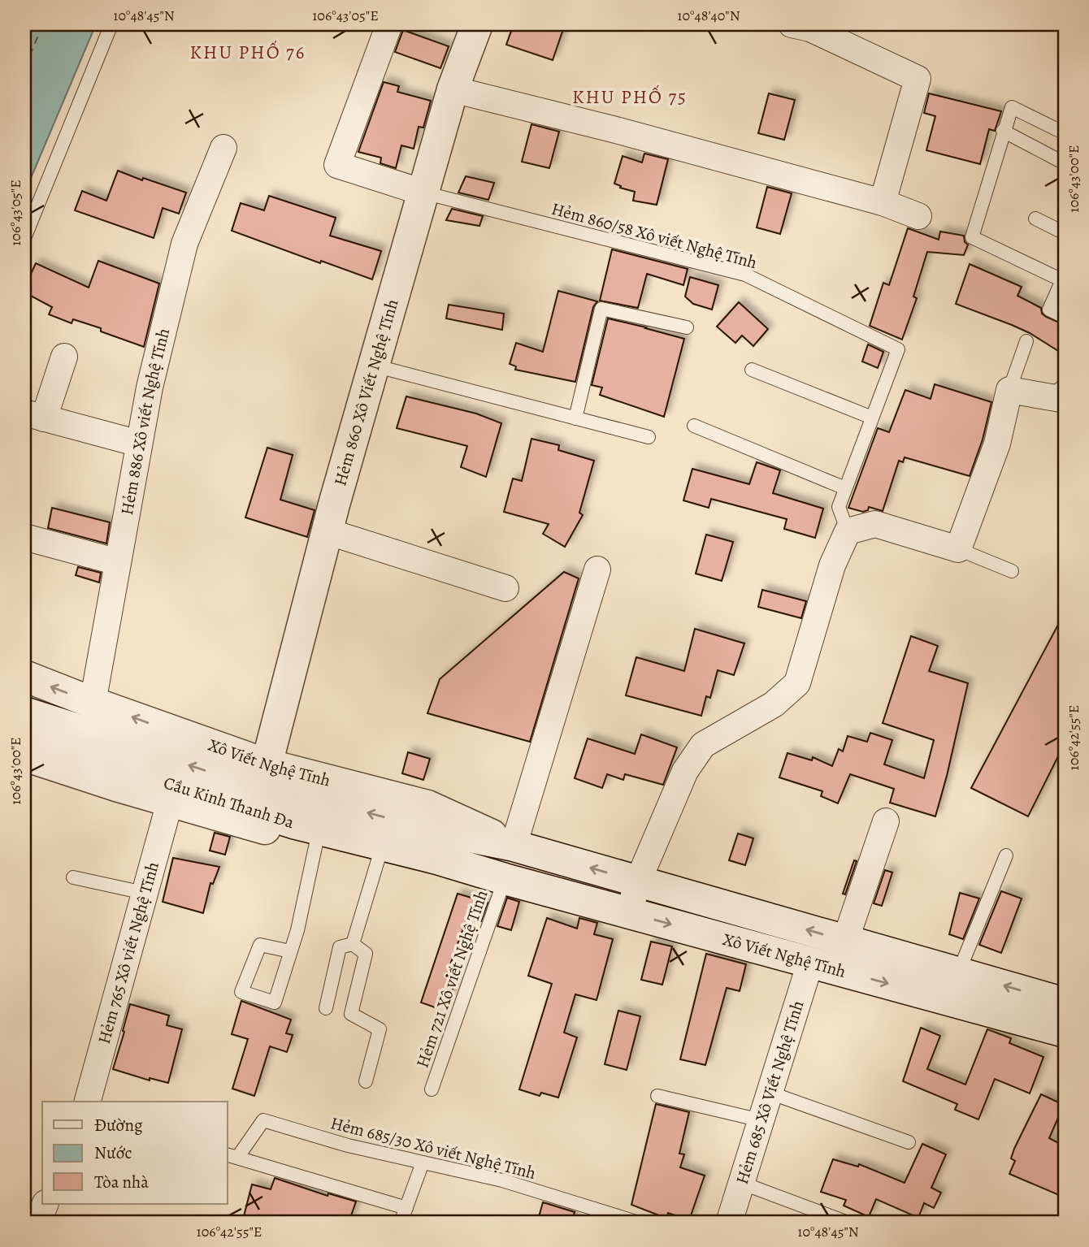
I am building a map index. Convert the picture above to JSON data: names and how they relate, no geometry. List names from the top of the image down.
{
  "streets": {
    "main road": ["Hẻm 860 Xô Viết Nghệ Tĩnh", "Xô Viết Nghệ Tĩnh", "Cầu Kinh Thanh Đa"],
    "street": ["Hẻm 886 Xô viết Nghệ Tĩnh", "Hẻm 765 Xô viết Nghệ Tĩnh", "Hẻm 685 Xô Viết Nghệ Tĩnh"],
    "lane": ["Hẻm 860/58 Xô viết Nghệ Tĩnh", "Hẻm 721 Xô viết Nghệ Tĩnh", "Hẻm 685/30 Xô viết Nghệ Tĩnh"]
  },
  "crossings": [
    ["Hẻm 860/58 Xô viết Nghệ Tĩnh", "Hẻm 860 Xô Viết Nghệ Tĩnh"],
    ["Hẻm 860 Xô Viết Nghệ Tĩnh", "Xô Viết Nghệ Tĩnh"],
    ["Hẻm 886 Xô viết Nghệ Tĩnh", "Xô Viết Nghệ Tĩnh"],
    ["Xô Viết Nghệ Tĩnh", "Cầu Kinh Thanh Đa"],
    ["Xô Viết Nghệ Tĩnh", "Hẻm 765 Xô viết Nghệ Tĩnh"],
    ["Xô Viết Nghệ Tĩnh", "Hẻm 721 Xô viết Nghệ Tĩnh"],
    ["Xô Viết Nghệ Tĩnh", "Hẻm 685 Xô Viết Nghệ Tĩnh"]
  ],
  "districts": ["KHU PHỐ 76", "KHU PHỐ 75"],
  "legend": ["Đường", "Nước", "Tòa nhà"],
  "coordinates": [
    "10°48'45\"N",
    "106°43'05\"E",
    "10°48'40\"N",
    "106°43'00\"E",
    "106°42'55\"E"
  ]
}
